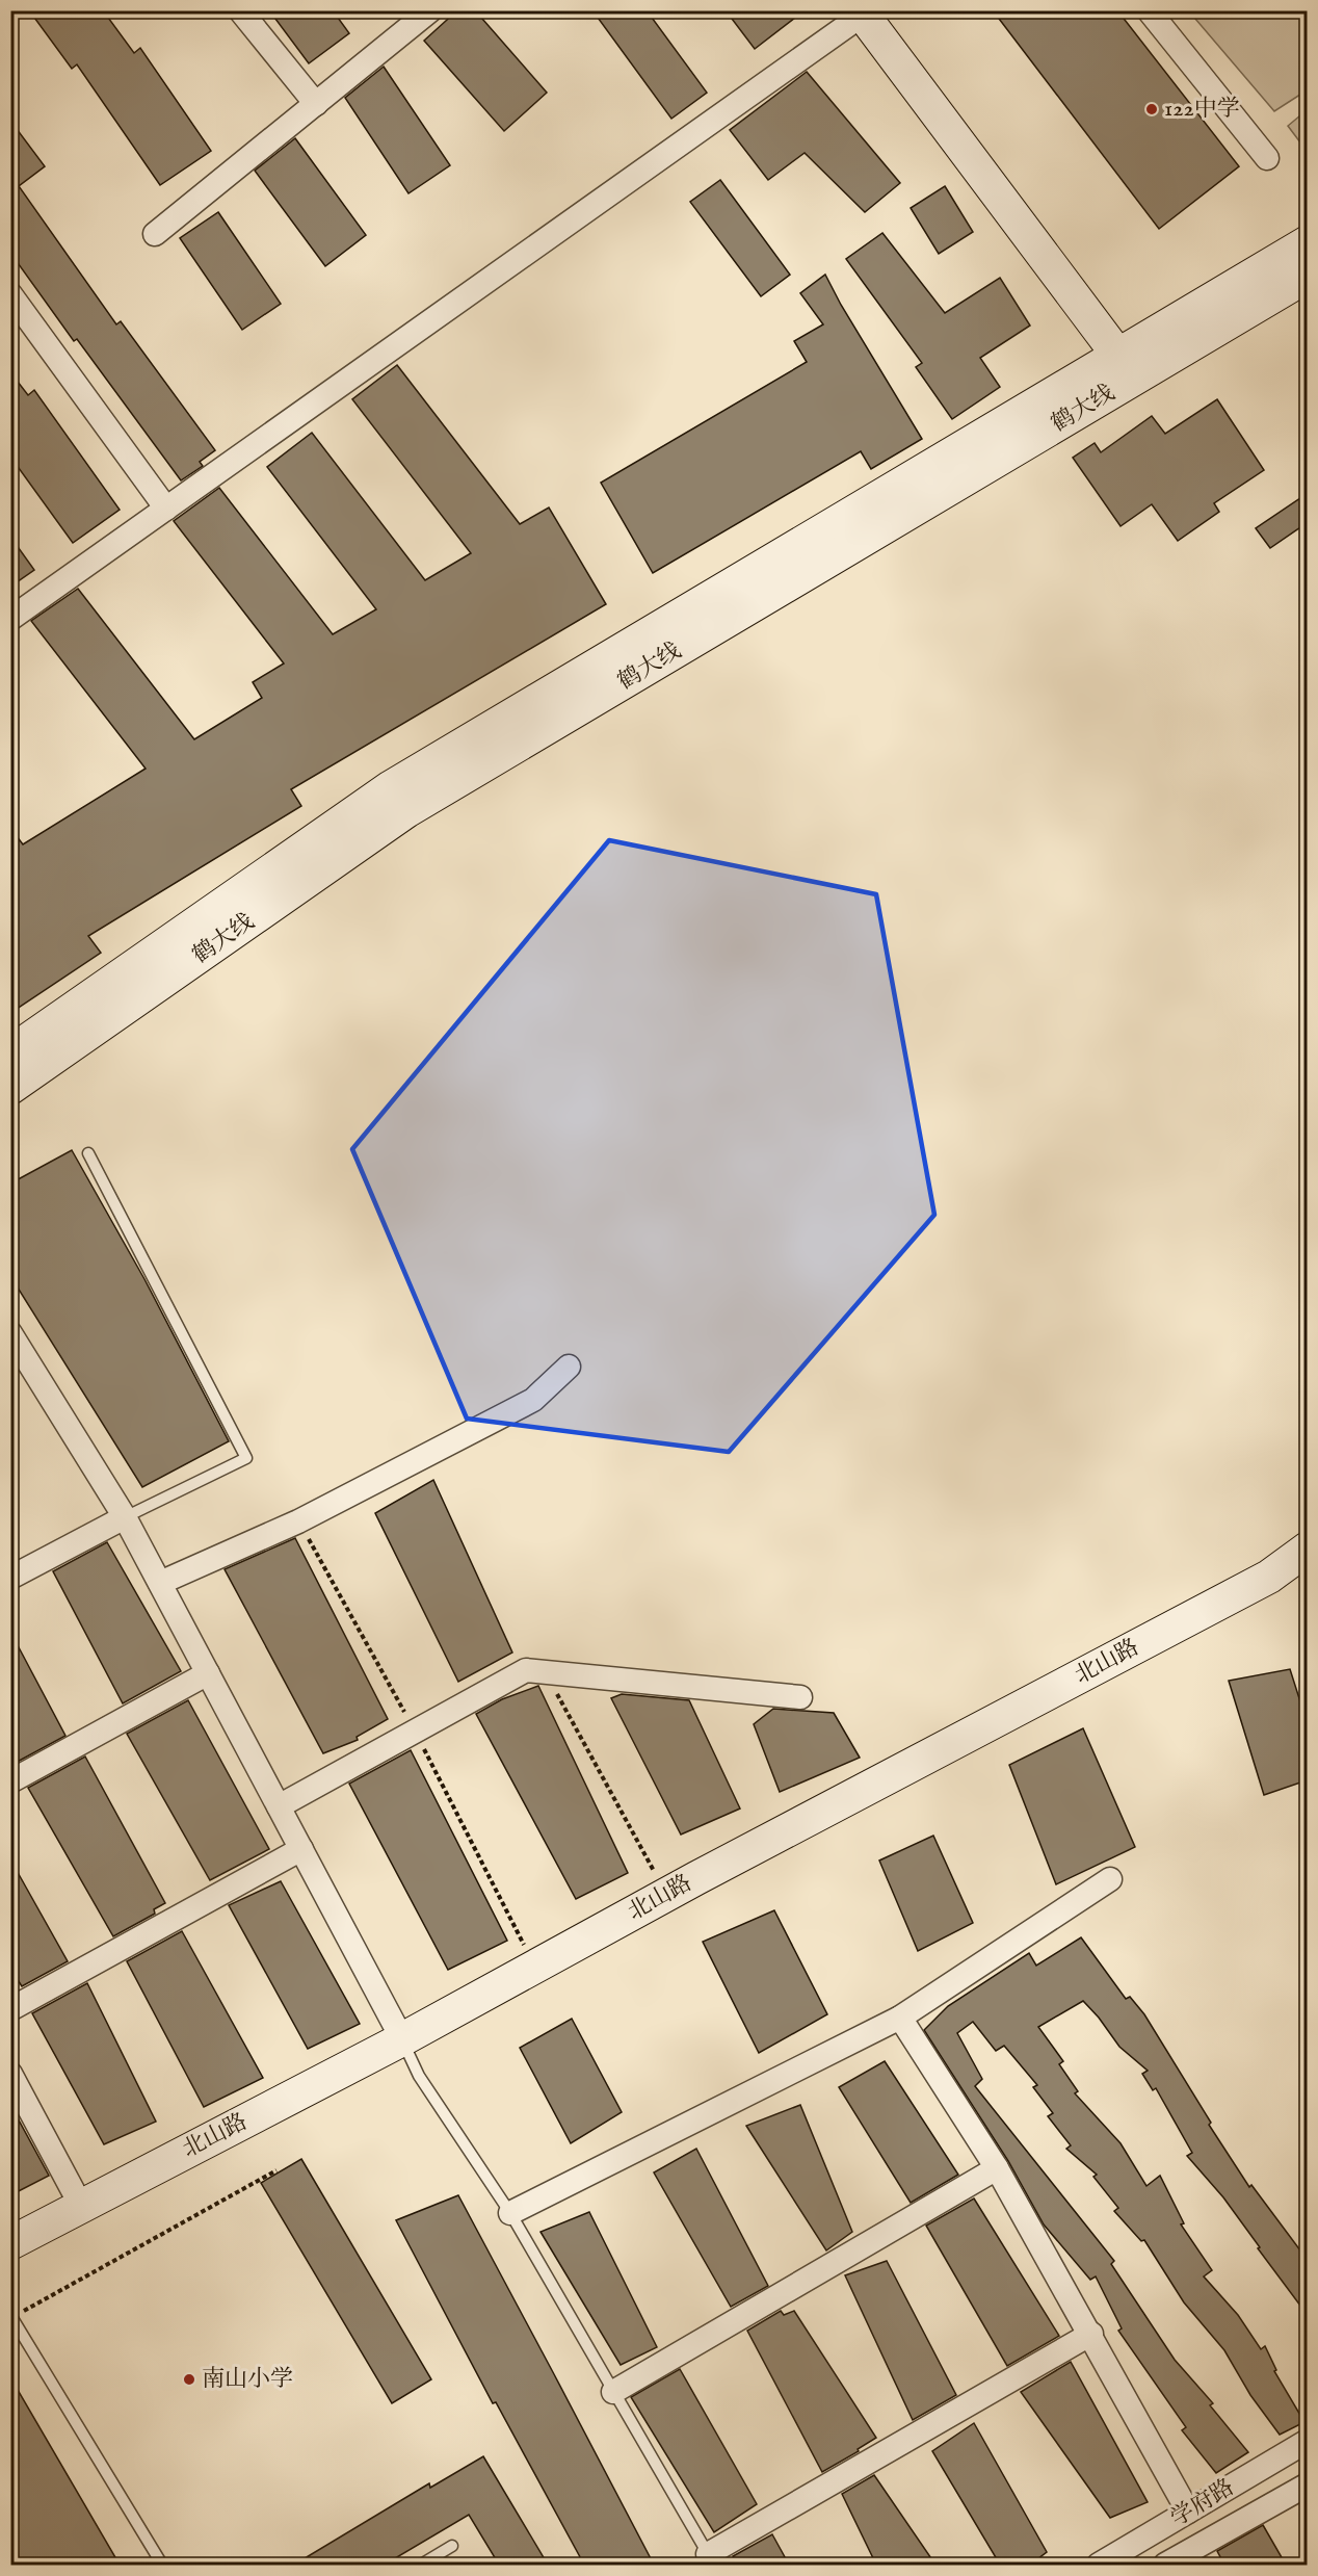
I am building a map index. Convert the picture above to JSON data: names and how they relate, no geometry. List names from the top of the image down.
{
  "streets": {
    "main road": ["鹤大线", "北山路"],
    "street": ["学府路"]
  },
  "places": ["122中学", "南山小学"]
}
